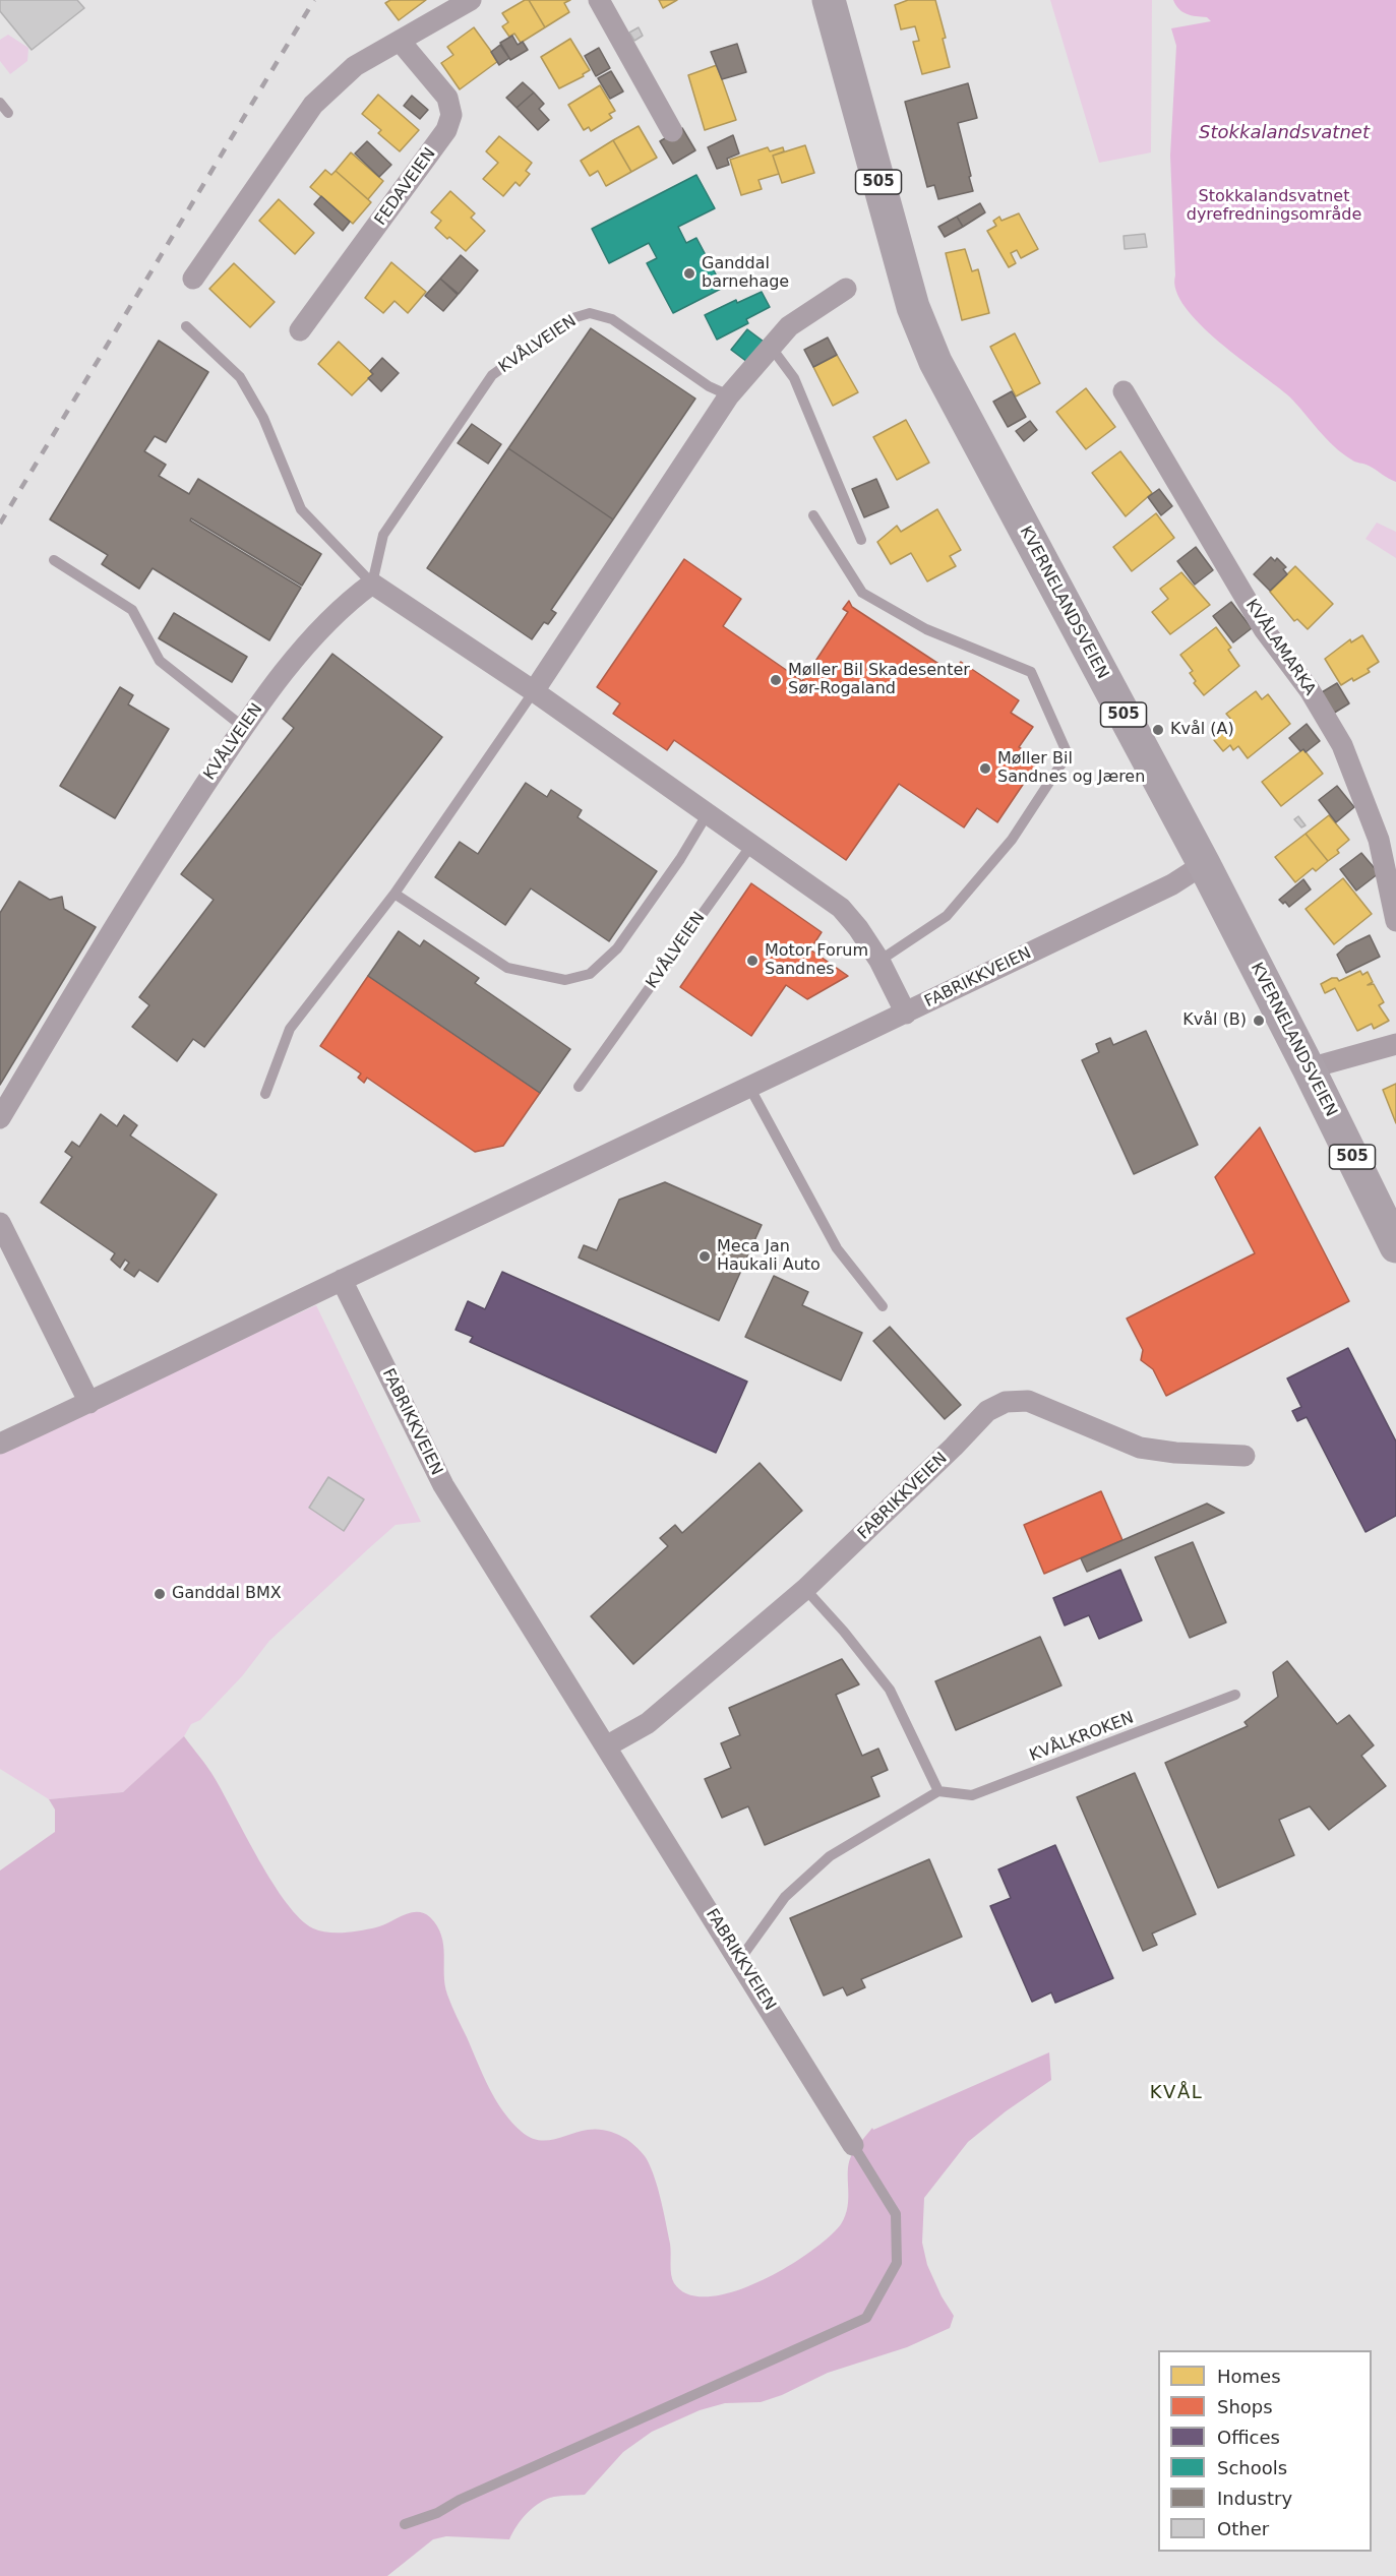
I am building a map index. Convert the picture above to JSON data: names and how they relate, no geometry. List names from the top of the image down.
{
  "streets": {
    "main road": ["505", "KVERNELANDSVEIEN"],
    "street": [
      "FEDAVEIEN",
      "KVÅLVEIEN",
      "KVÅLAMARKA",
      "FABRIKKVEIEN"
    ],
    "lane": ["KVÅLKROKEN"]
  },
  "crossings": [
    ["KVERNELANDSVEIEN", "FABRIKKVEIEN"]
  ],
  "districts": ["KVÅL"],
  "water": ["Stokkalandsvatnet"],
  "parks": ["Stokkalandsvatnet dyrefredningsområde"],
  "places": [
    "Ganddal barnehage",
    "Møller Bil Skadesenter Sør-Rogaland",
    "Kvål (A)",
    "Møller Bil Sandnes og Jæren",
    "Motor Forum Sandnes",
    "Kvål (B)",
    "Meca Jan Haukali Auto",
    "Ganddal BMX"
  ],
  "legend": [
    "Homes",
    "Shops",
    "Offices",
    "Schools",
    "Industry",
    "Other"
  ]
}
